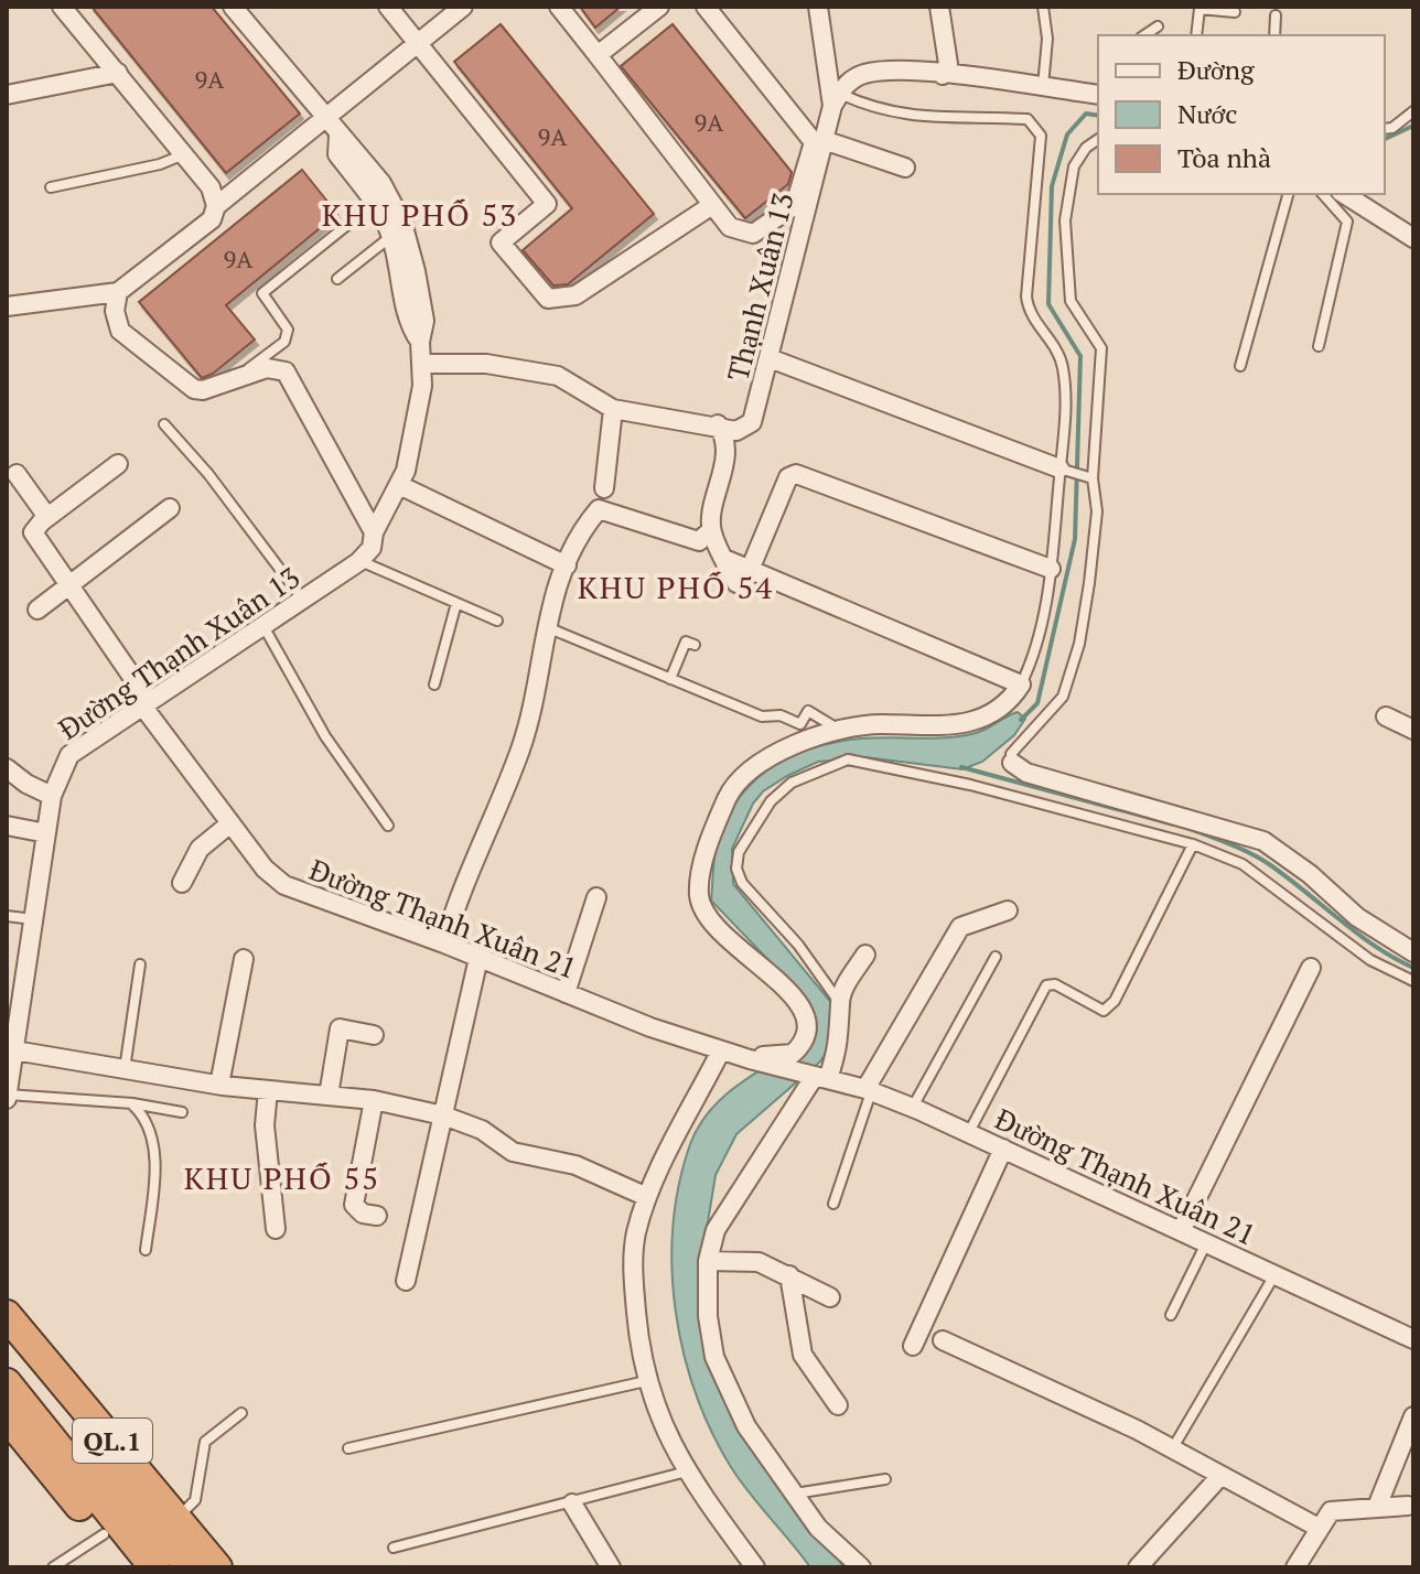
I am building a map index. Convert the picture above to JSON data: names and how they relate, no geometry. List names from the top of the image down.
{
  "streets": {
    "highway": ["QL.1"],
    "street": ["Thạnh Xuân 13", "Đường Thạnh Xuân 13", "Đường Thạnh Xuân 21"]
  },
  "crossings": [
    ["Đường Thạnh Xuân 13", "Đường Thạnh Xuân 21"]
  ],
  "districts": ["KHU PHỐ 53", "KHU PHỐ 54", "KHU PHỐ 55"],
  "house_numbers": [
    "9A",
    "9A",
    "9A",
    "9A"
  ],
  "legend": ["Đường", "Nước", "Tòa nhà"]
}
